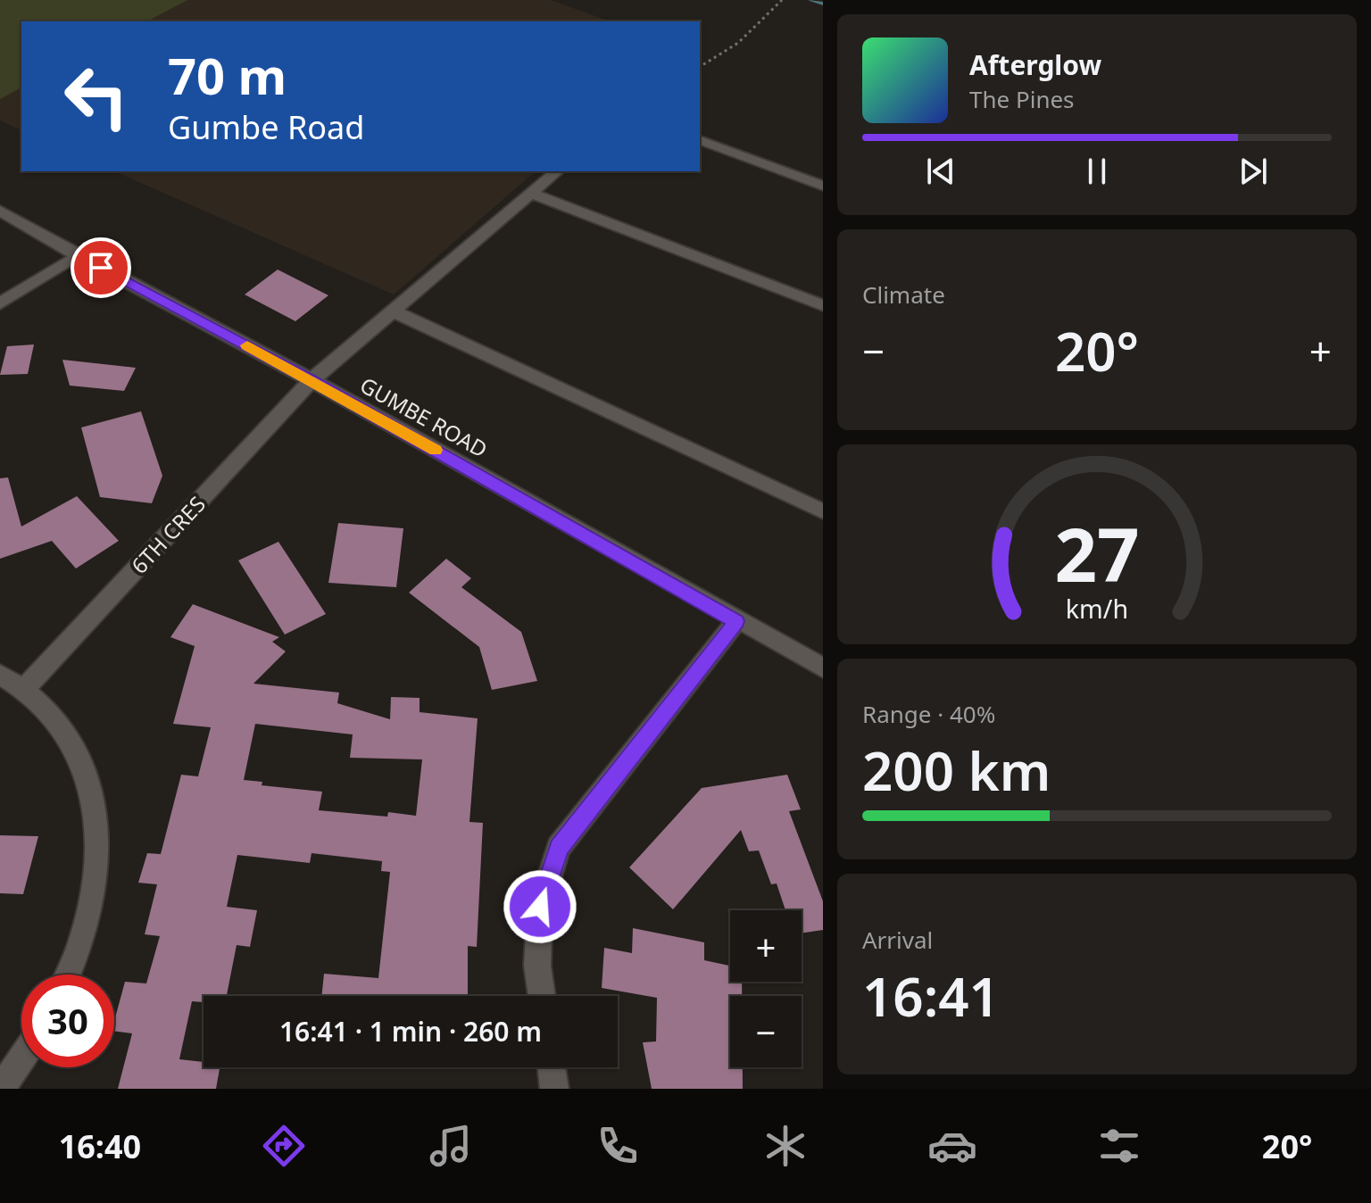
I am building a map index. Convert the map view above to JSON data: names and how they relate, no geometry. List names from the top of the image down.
{
  "streets": {
    "street": ["GUMBE ROAD", "6TH CRES"]
  },
  "crossings": [
    ["GUMBE ROAD", "6TH CRES"]
  ],
  "page": {
    "turn": ["70 m", "Gumbe Road"],
    "song": ["Afterglow", "The Pines"],
    "tile": [
      "Climate",
      ["Range · 40%", "200 km"],
      ["Arrival", "16:41"]
    ],
    "heat": ["−", "20°", "+"],
    "map_buttons": ["+", "−"],
    "limit": "30",
    "trip": "16:41 · 1 min · 260 m",
    "tabs": ["16:40", "20°"],
    "gauge": ["27", "km/h"]
  }
}
